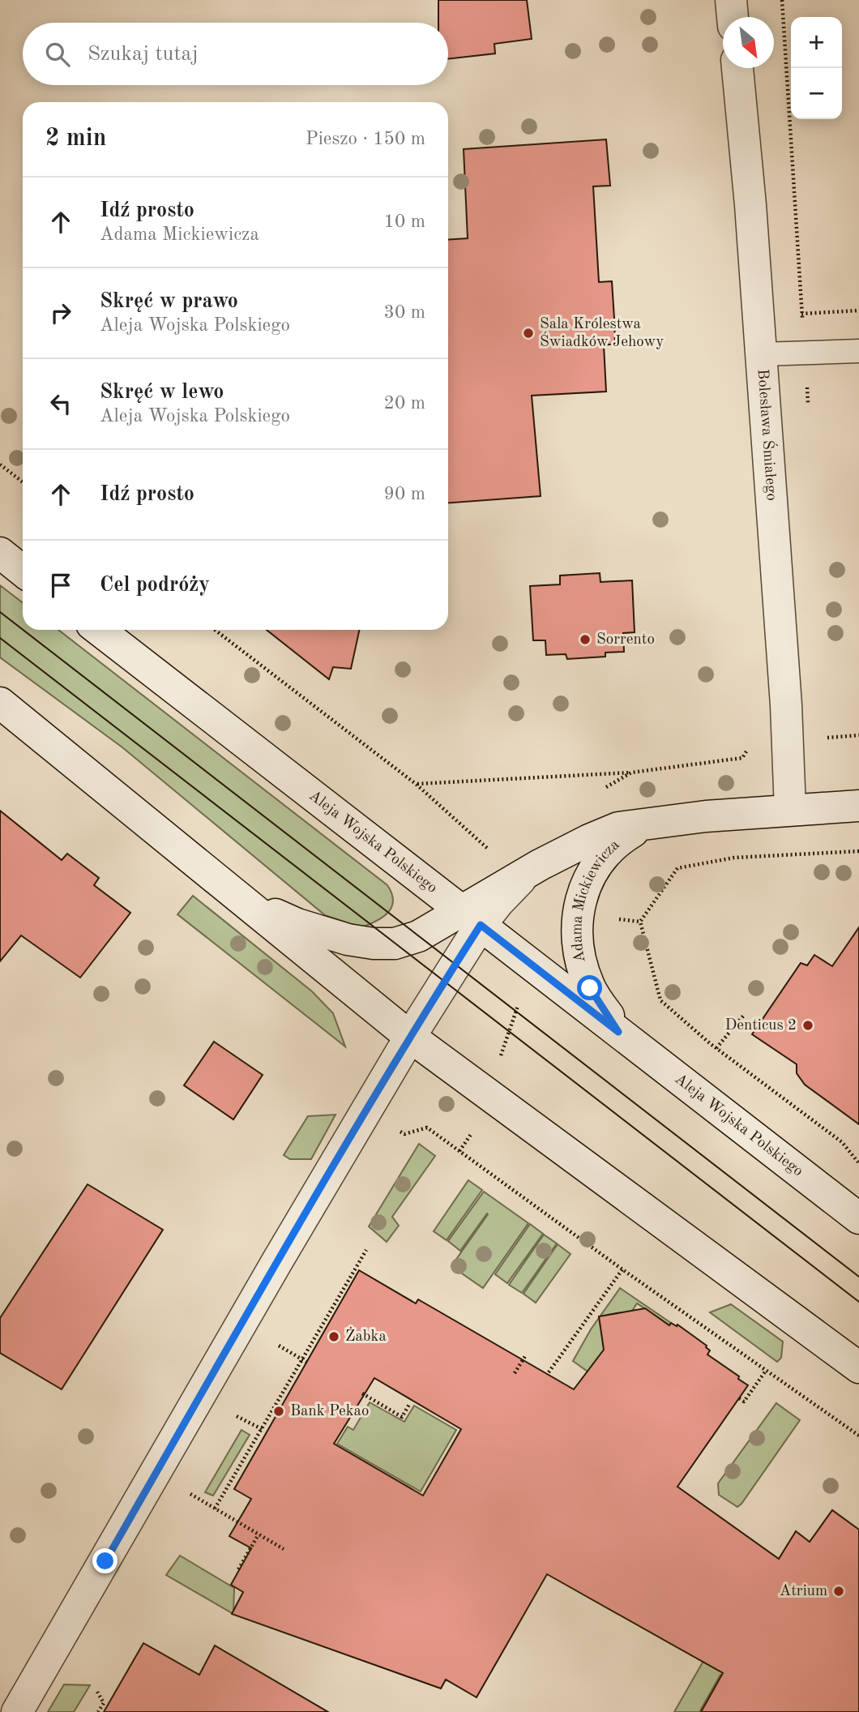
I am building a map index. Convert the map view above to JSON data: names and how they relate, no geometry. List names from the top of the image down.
{
  "streets": {
    "street": ["Bolesława Śmiałego", "Aleja Wojska Polskiego", "Adama Mickiewicza"]
  },
  "crossings": [
    ["Bolesława Śmiałego", "Adama Mickiewicza"],
    ["Aleja Wojska Polskiego", "Adama Mickiewicza"]
  ],
  "places": [
    "Sala Królestwa Świadków Jehowy",
    "Sorrento",
    "Denticus 2",
    "Żabka",
    "Bank Pekao",
    "Atrium"
  ],
  "north": "bottom right",
  "page": {
    "map_buttons": ["+", "−"],
    "search": "Szukaj tutaj",
    "heading": ["2 min", "Pieszo · 150 m"],
    "list": [
      ["Idź prosto", "Adama Mickiewicza", "10 m"],
      ["Skręć w prawo", "Aleja Wojska Polskiego", "30 m"],
      ["Skręć w lewo", "Aleja Wojska Polskiego", "20 m"],
      ["Idź prosto", "90 m"],
      "Cel podróży"
    ]
  }
}
